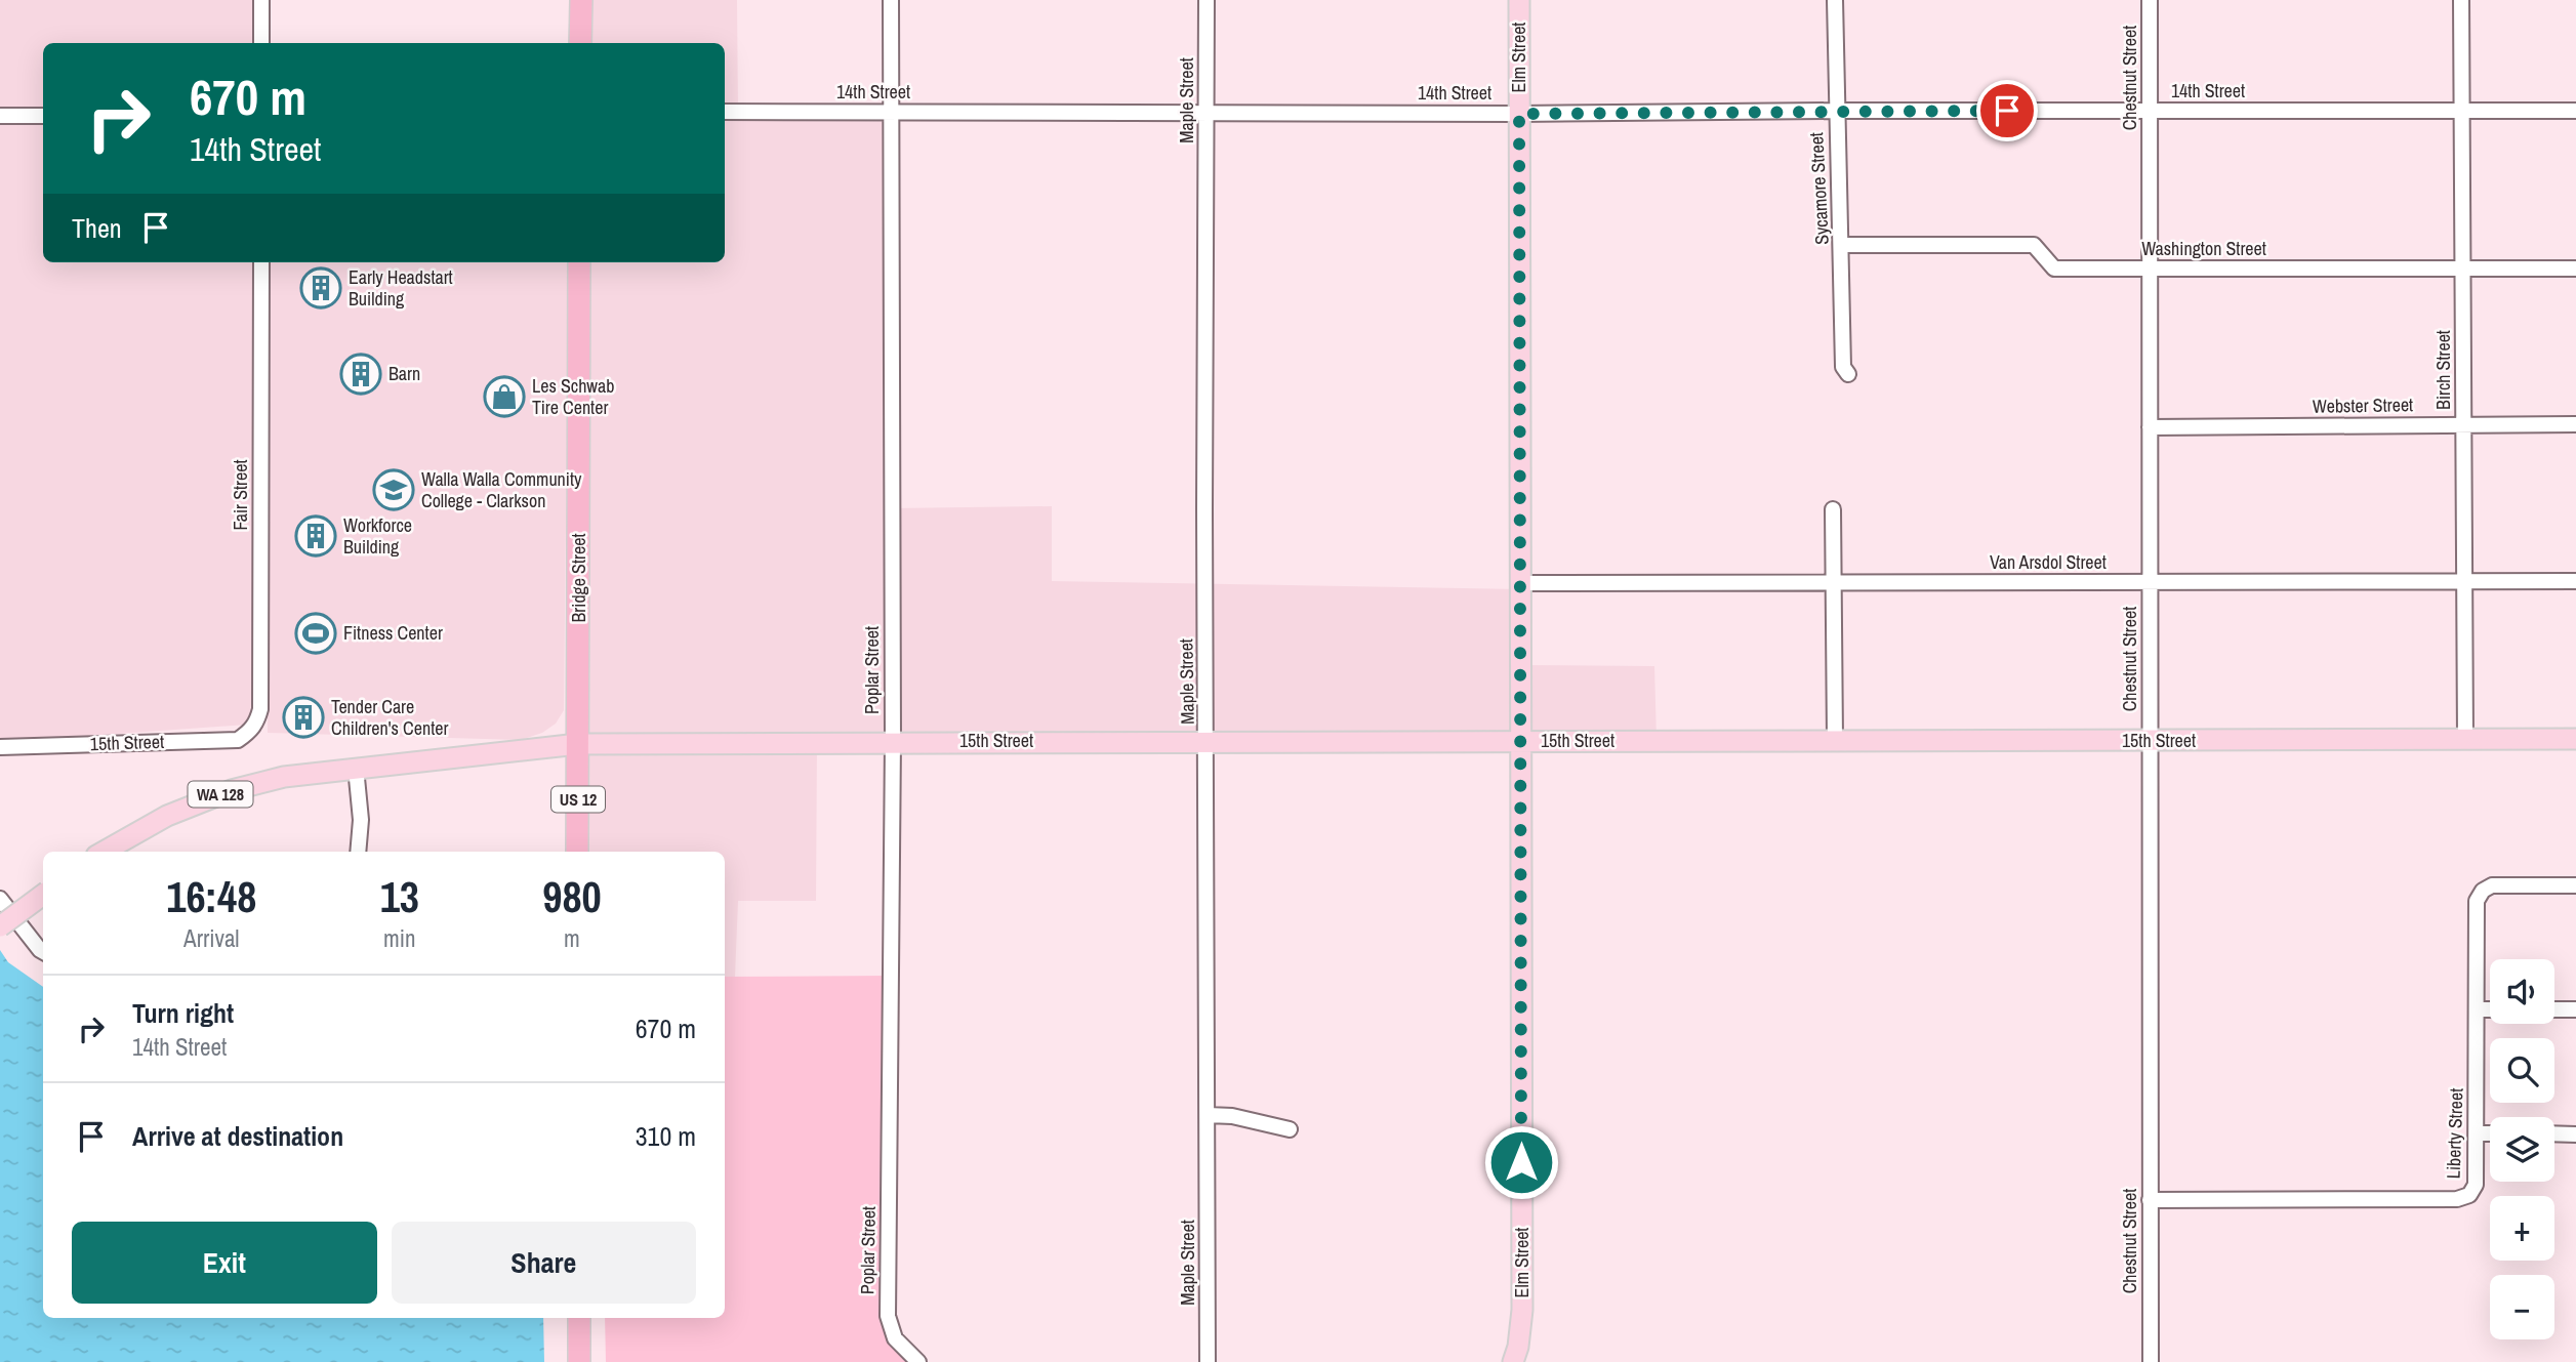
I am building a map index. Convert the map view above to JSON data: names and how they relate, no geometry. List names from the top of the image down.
{
  "streets": {
    "highway": ["Bridge Street", "US 12"],
    "main road": ["Elm Street", "15th Street", "WA 128"],
    "street": [
      "Chestnut Street",
      "14th Street",
      "Maple Street",
      "Sycamore Street",
      "Washington Street",
      "Birch Street",
      "Webster Street",
      "Fair Street",
      "Van Arsdol Street",
      "Poplar Street",
      "Liberty Street"
    ]
  },
  "crossings": [
    ["Elm Street", "14th Street"],
    ["Elm Street", "Van Arsdol Street"],
    ["Elm Street", "15th Street"],
    ["Chestnut Street", "14th Street"],
    ["Chestnut Street", "Washington Street"],
    ["Chestnut Street", "Webster Street"],
    ["Chestnut Street", "Van Arsdol Street"],
    ["Chestnut Street", "15th Street"],
    ["Chestnut Street", "Liberty Street"],
    ["14th Street", "Maple Street"],
    ["14th Street", "Sycamore Street"],
    ["14th Street", "Birch Street"],
    ["14th Street", "Poplar Street"],
    ["Maple Street", "15th Street"],
    ["Sycamore Street", "Washington Street"],
    ["Washington Street", "Birch Street"],
    ["Birch Street", "Webster Street"],
    ["Birch Street", "Van Arsdol Street"],
    ["Birch Street", "15th Street"],
    ["Fair Street", "15th Street"],
    ["Bridge Street", "15th Street"],
    ["Bridge Street", "WA 128"],
    ["Poplar Street", "15th Street"],
    ["15th Street", "WA 128"]
  ],
  "places": {
    "building": [
      "Early Headstart Building",
      "Barn",
      "Workforce Building",
      "Tender Care Children's Center"
    ],
    "shop": ["Les Schwab Tire Center"],
    "school or university": ["Walla Walla Community College - Clarkson"],
    "sports": ["Fitness Center"]
  },
  "page": {
    "turn": ["670 m", "14th Street"],
    "then": "Then",
    "eta": [
      "16:48",
      "Arrival",
      "13",
      "min",
      "980",
      "m"
    ],
    "map_buttons": ["+", "−"],
    "list": [
      {
        "name": "Turn right",
        "note": "14th Street",
        "value": "670 m"
      },
      {
        "name": "Arrive at destination",
        "value": "310 m"
      }
    ],
    "buttons": ["Exit", "Share"]
  }
}
